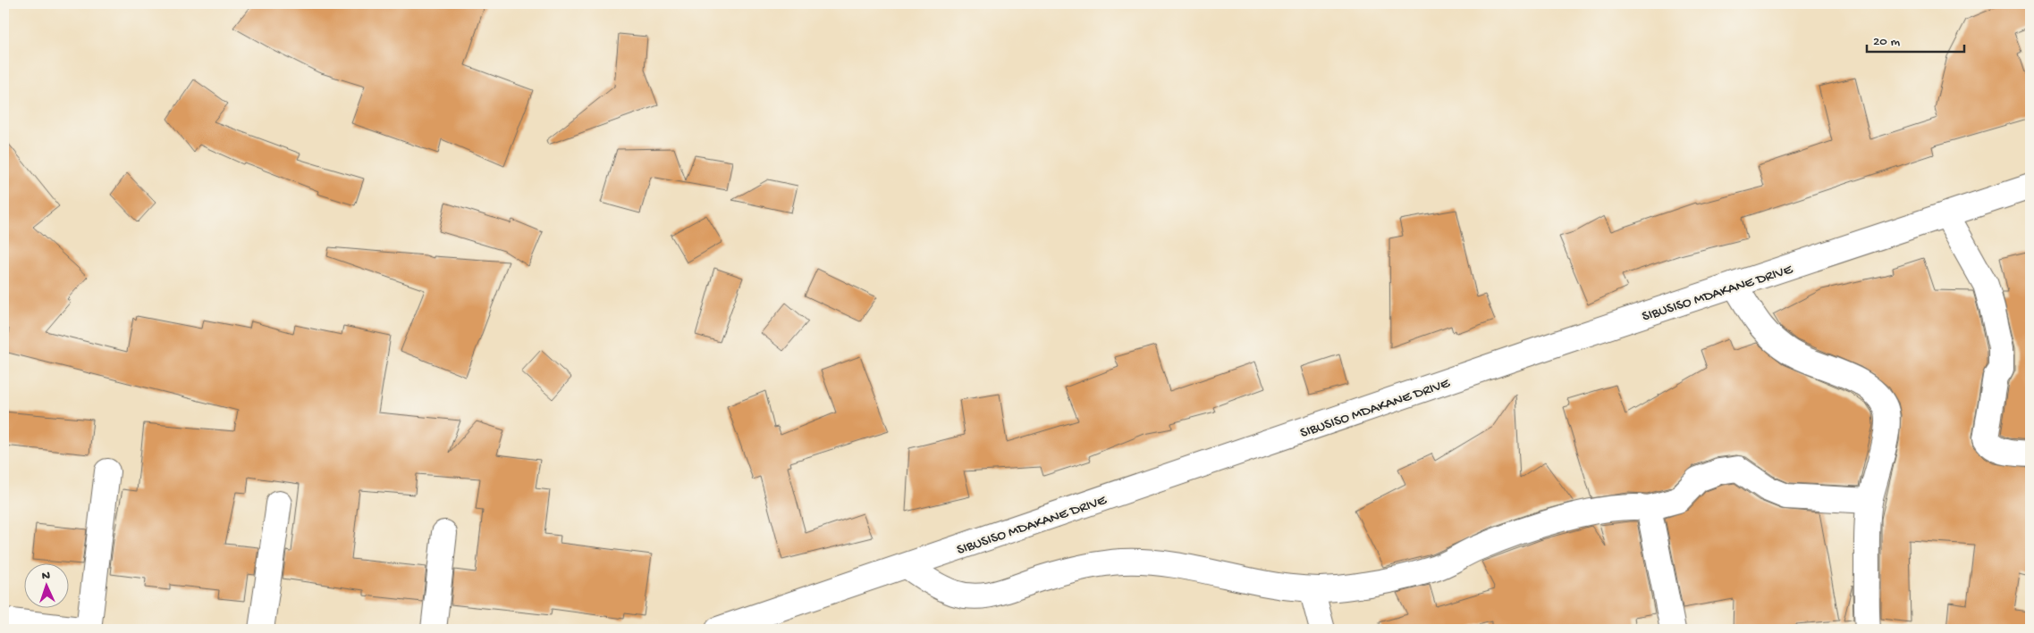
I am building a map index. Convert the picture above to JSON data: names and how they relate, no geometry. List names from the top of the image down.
{
  "streets": {
    "street": ["SIBUSISO MDAKANE DRIVE"]
  },
  "scale_bar": "20 m",
  "north": "top"
}
